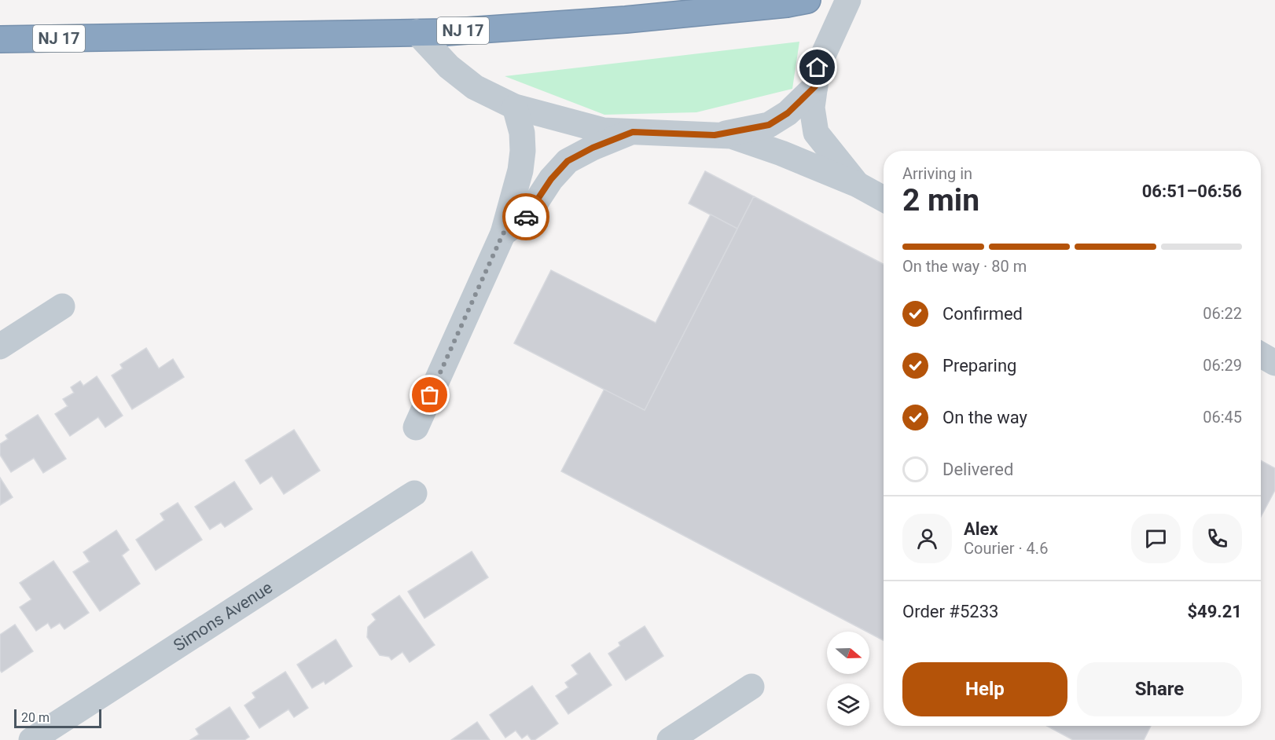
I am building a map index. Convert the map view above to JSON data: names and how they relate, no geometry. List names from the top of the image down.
{
  "streets": {
    "highway": ["NJ 17"],
    "street": ["Simons Avenue"]
  },
  "scale_bar": "20 m",
  "north": "right",
  "page": {
    "heading": ["2 min", "Arriving in", "06:51–06:56"],
    "panel": [
      "Alex",
      "Courier · 4.6",
      "Order #5233",
      "$49.21"
    ],
    "bar": "On the way · 80 m",
    "list": [
      ["Confirmed", "06:22"],
      ["Preparing", "06:29"],
      ["On the way", "06:45"],
      "Delivered"
    ],
    "buttons": ["Help", "Share"],
    "scale": "20 m"
  }
}
